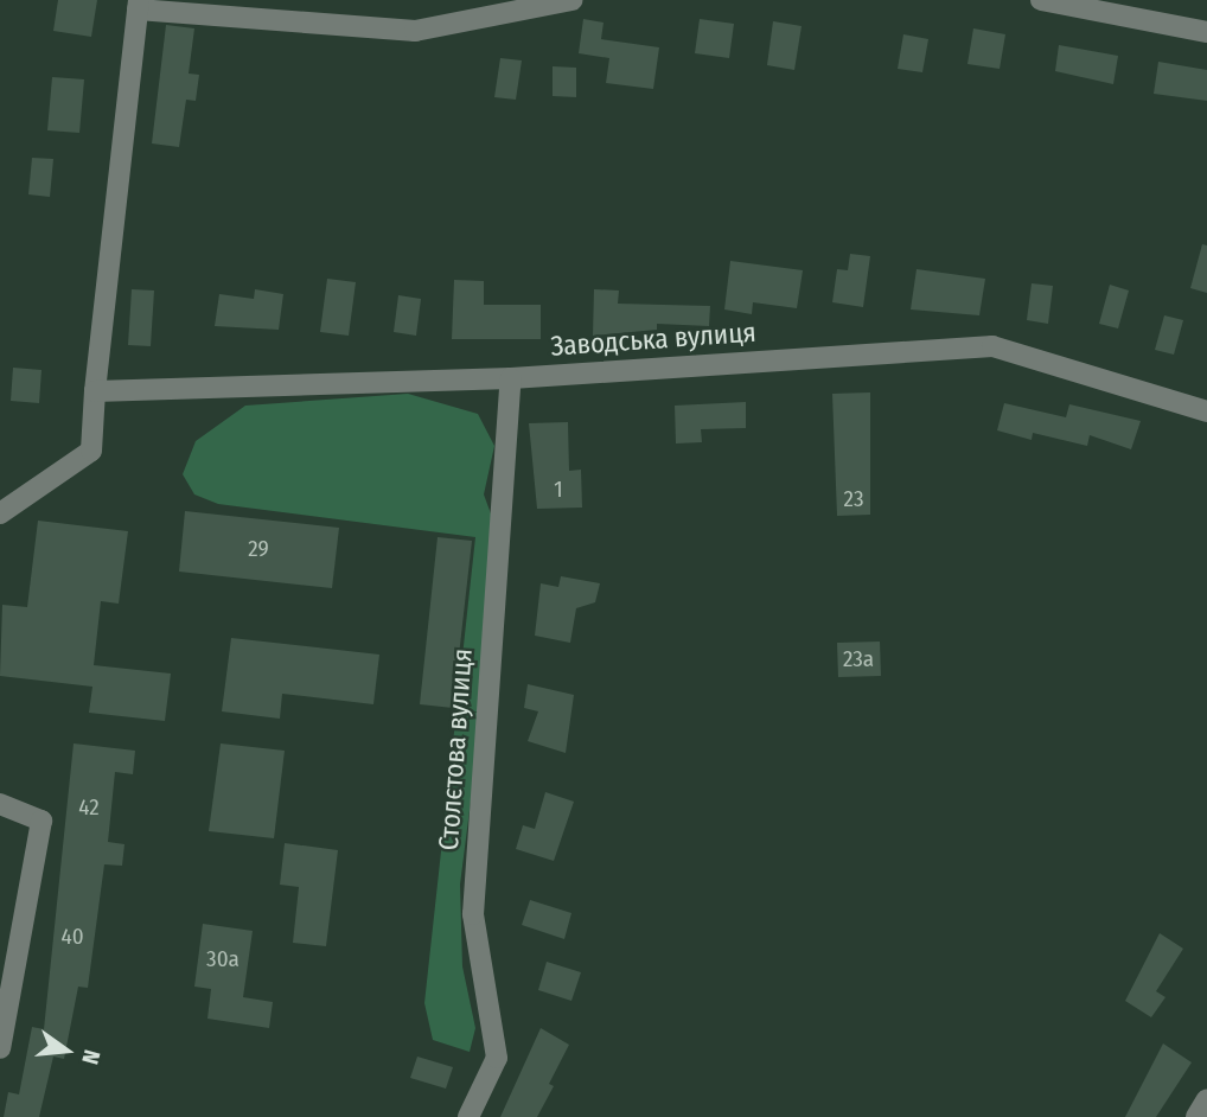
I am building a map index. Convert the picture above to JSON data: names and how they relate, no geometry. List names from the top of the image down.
{
  "streets": {
    "street": ["Заводська вулиця", "Столєтова вулиця"]
  },
  "crossings": [
    ["Заводська вулиця", "Столєтова вулиця"]
  ],
  "house_numbers": [
    "1",
    "23",
    "29",
    "23а",
    "42",
    "40",
    "30а"
  ],
  "north": "right"
}
